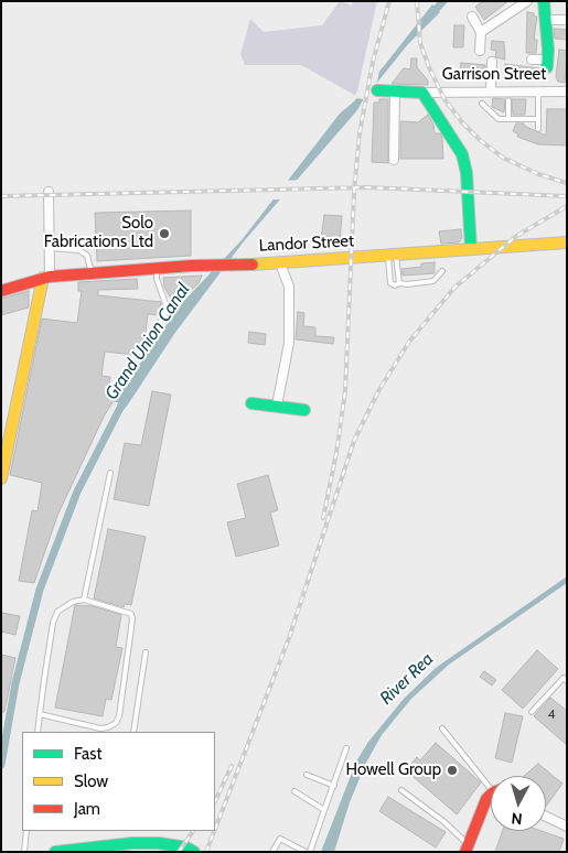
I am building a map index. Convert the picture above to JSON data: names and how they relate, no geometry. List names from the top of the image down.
{
  "streets": {
    "street": ["Garrison Street", "Landor Street"]
  },
  "water": ["Grand Union Canal", "River Rea"],
  "places": ["Solo Fabrications Ltd", "Howell Group"],
  "house_numbers": ["4"],
  "legend": ["Fast", "Slow", "Jam"],
  "north": "bottom"
}
